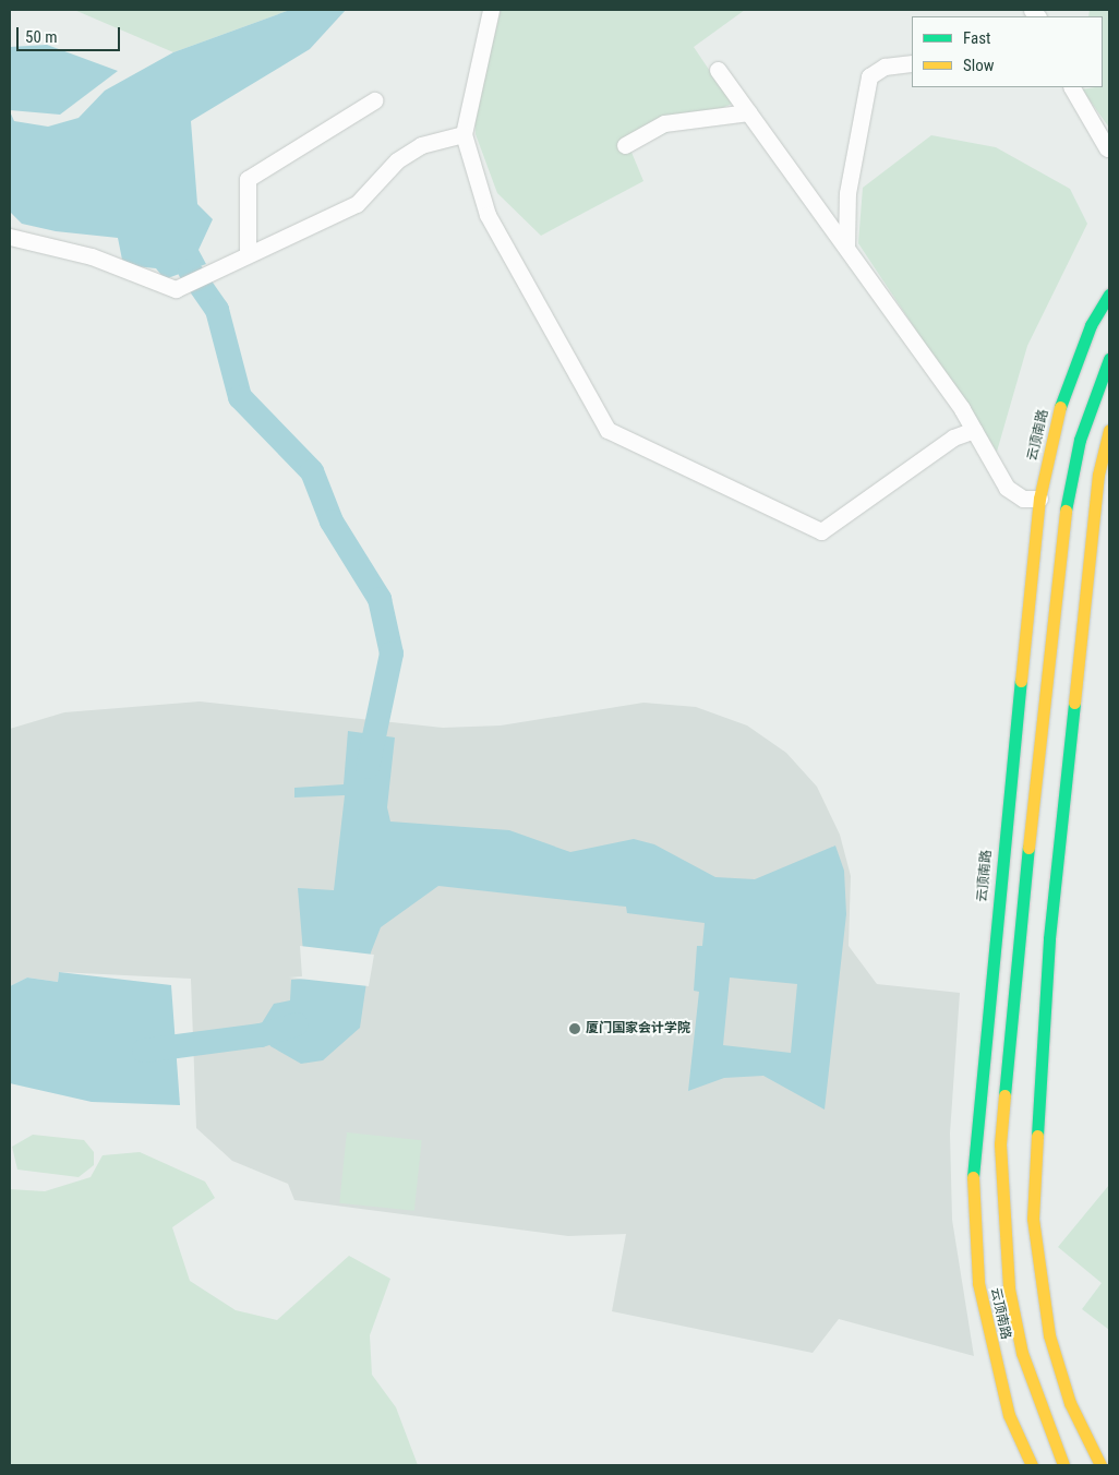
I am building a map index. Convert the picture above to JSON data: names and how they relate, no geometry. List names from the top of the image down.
{
  "streets": {
    "main road": ["云顶南路"]
  },
  "places": ["厦门国家会计学院"],
  "legend": ["Fast", "Slow"],
  "scale_bar": "50 m"
}
